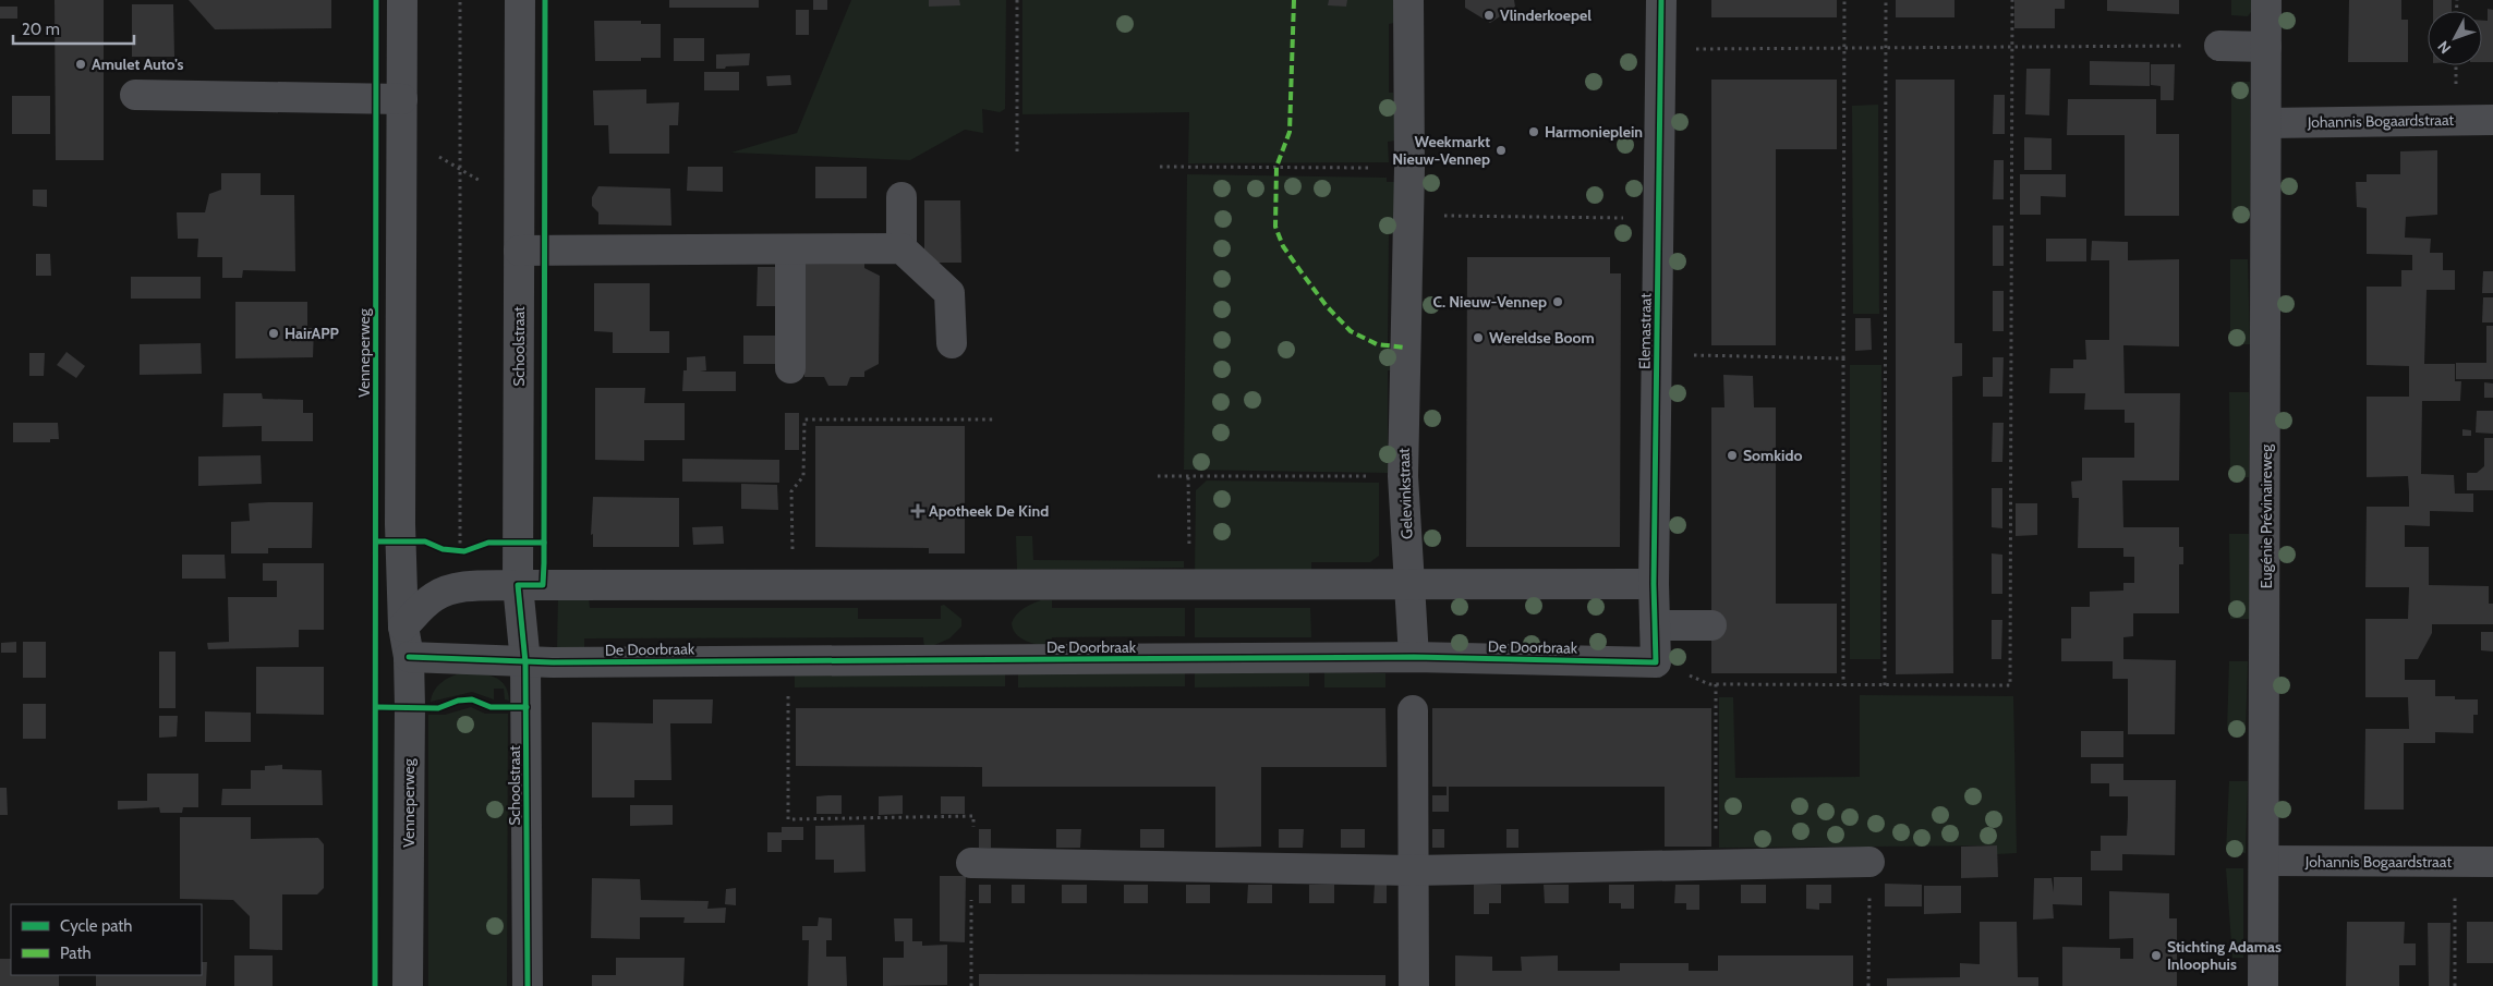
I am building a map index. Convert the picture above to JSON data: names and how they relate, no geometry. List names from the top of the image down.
{
  "streets": {
    "street": [
      "Johannis Bogaardstraat",
      "Elemastraat",
      "Schoolstraat",
      "Venneperweg",
      "Gelevinkstraat",
      "Eugénie Prévinaireweg",
      "De Doorbraak"
    ]
  },
  "crossings": [
    ["Johannis Bogaardstraat", "Eugénie Prévinaireweg"],
    ["Elemastraat", "De Doorbraak"],
    ["Schoolstraat", "De Doorbraak"],
    ["Venneperweg", "De Doorbraak"],
    ["Gelevinkstraat", "De Doorbraak"]
  ],
  "places": {
    "other": [
      "Vlinderkoepel",
      "Amulet Auto's",
      "Harmonieplein",
      "Weekmarkt Nieuw-Vennep",
      "C. Nieuw-Vennep",
      "HairAPP",
      "Wereldse Boom",
      "Somkido",
      "Stichting Adamas Inloophuis"
    ],
    "health": ["Apotheek De Kind"]
  },
  "legend": ["Cycle path", "Path"],
  "scale_bar": "20 m",
  "north": "bottom left"
}
